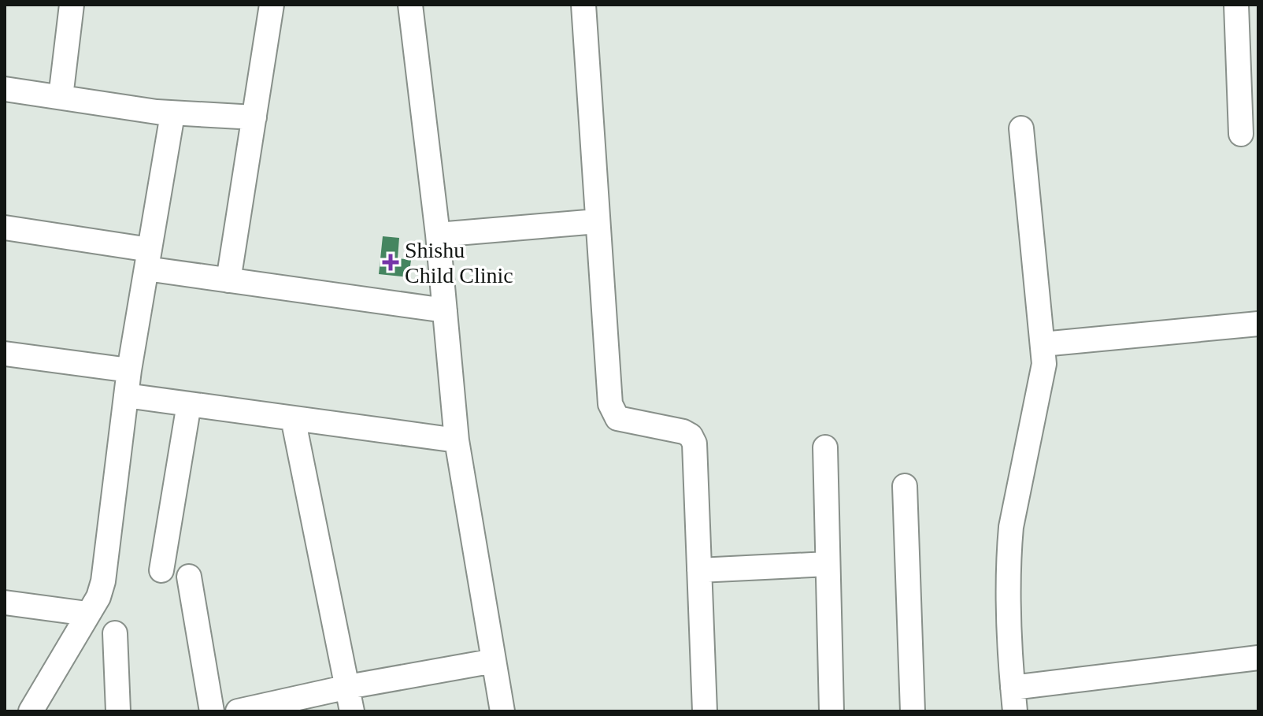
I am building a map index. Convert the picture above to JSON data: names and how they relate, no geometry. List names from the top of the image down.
{
  "places": {
    "health": ["Shishu Child Clinic"]
  }
}
